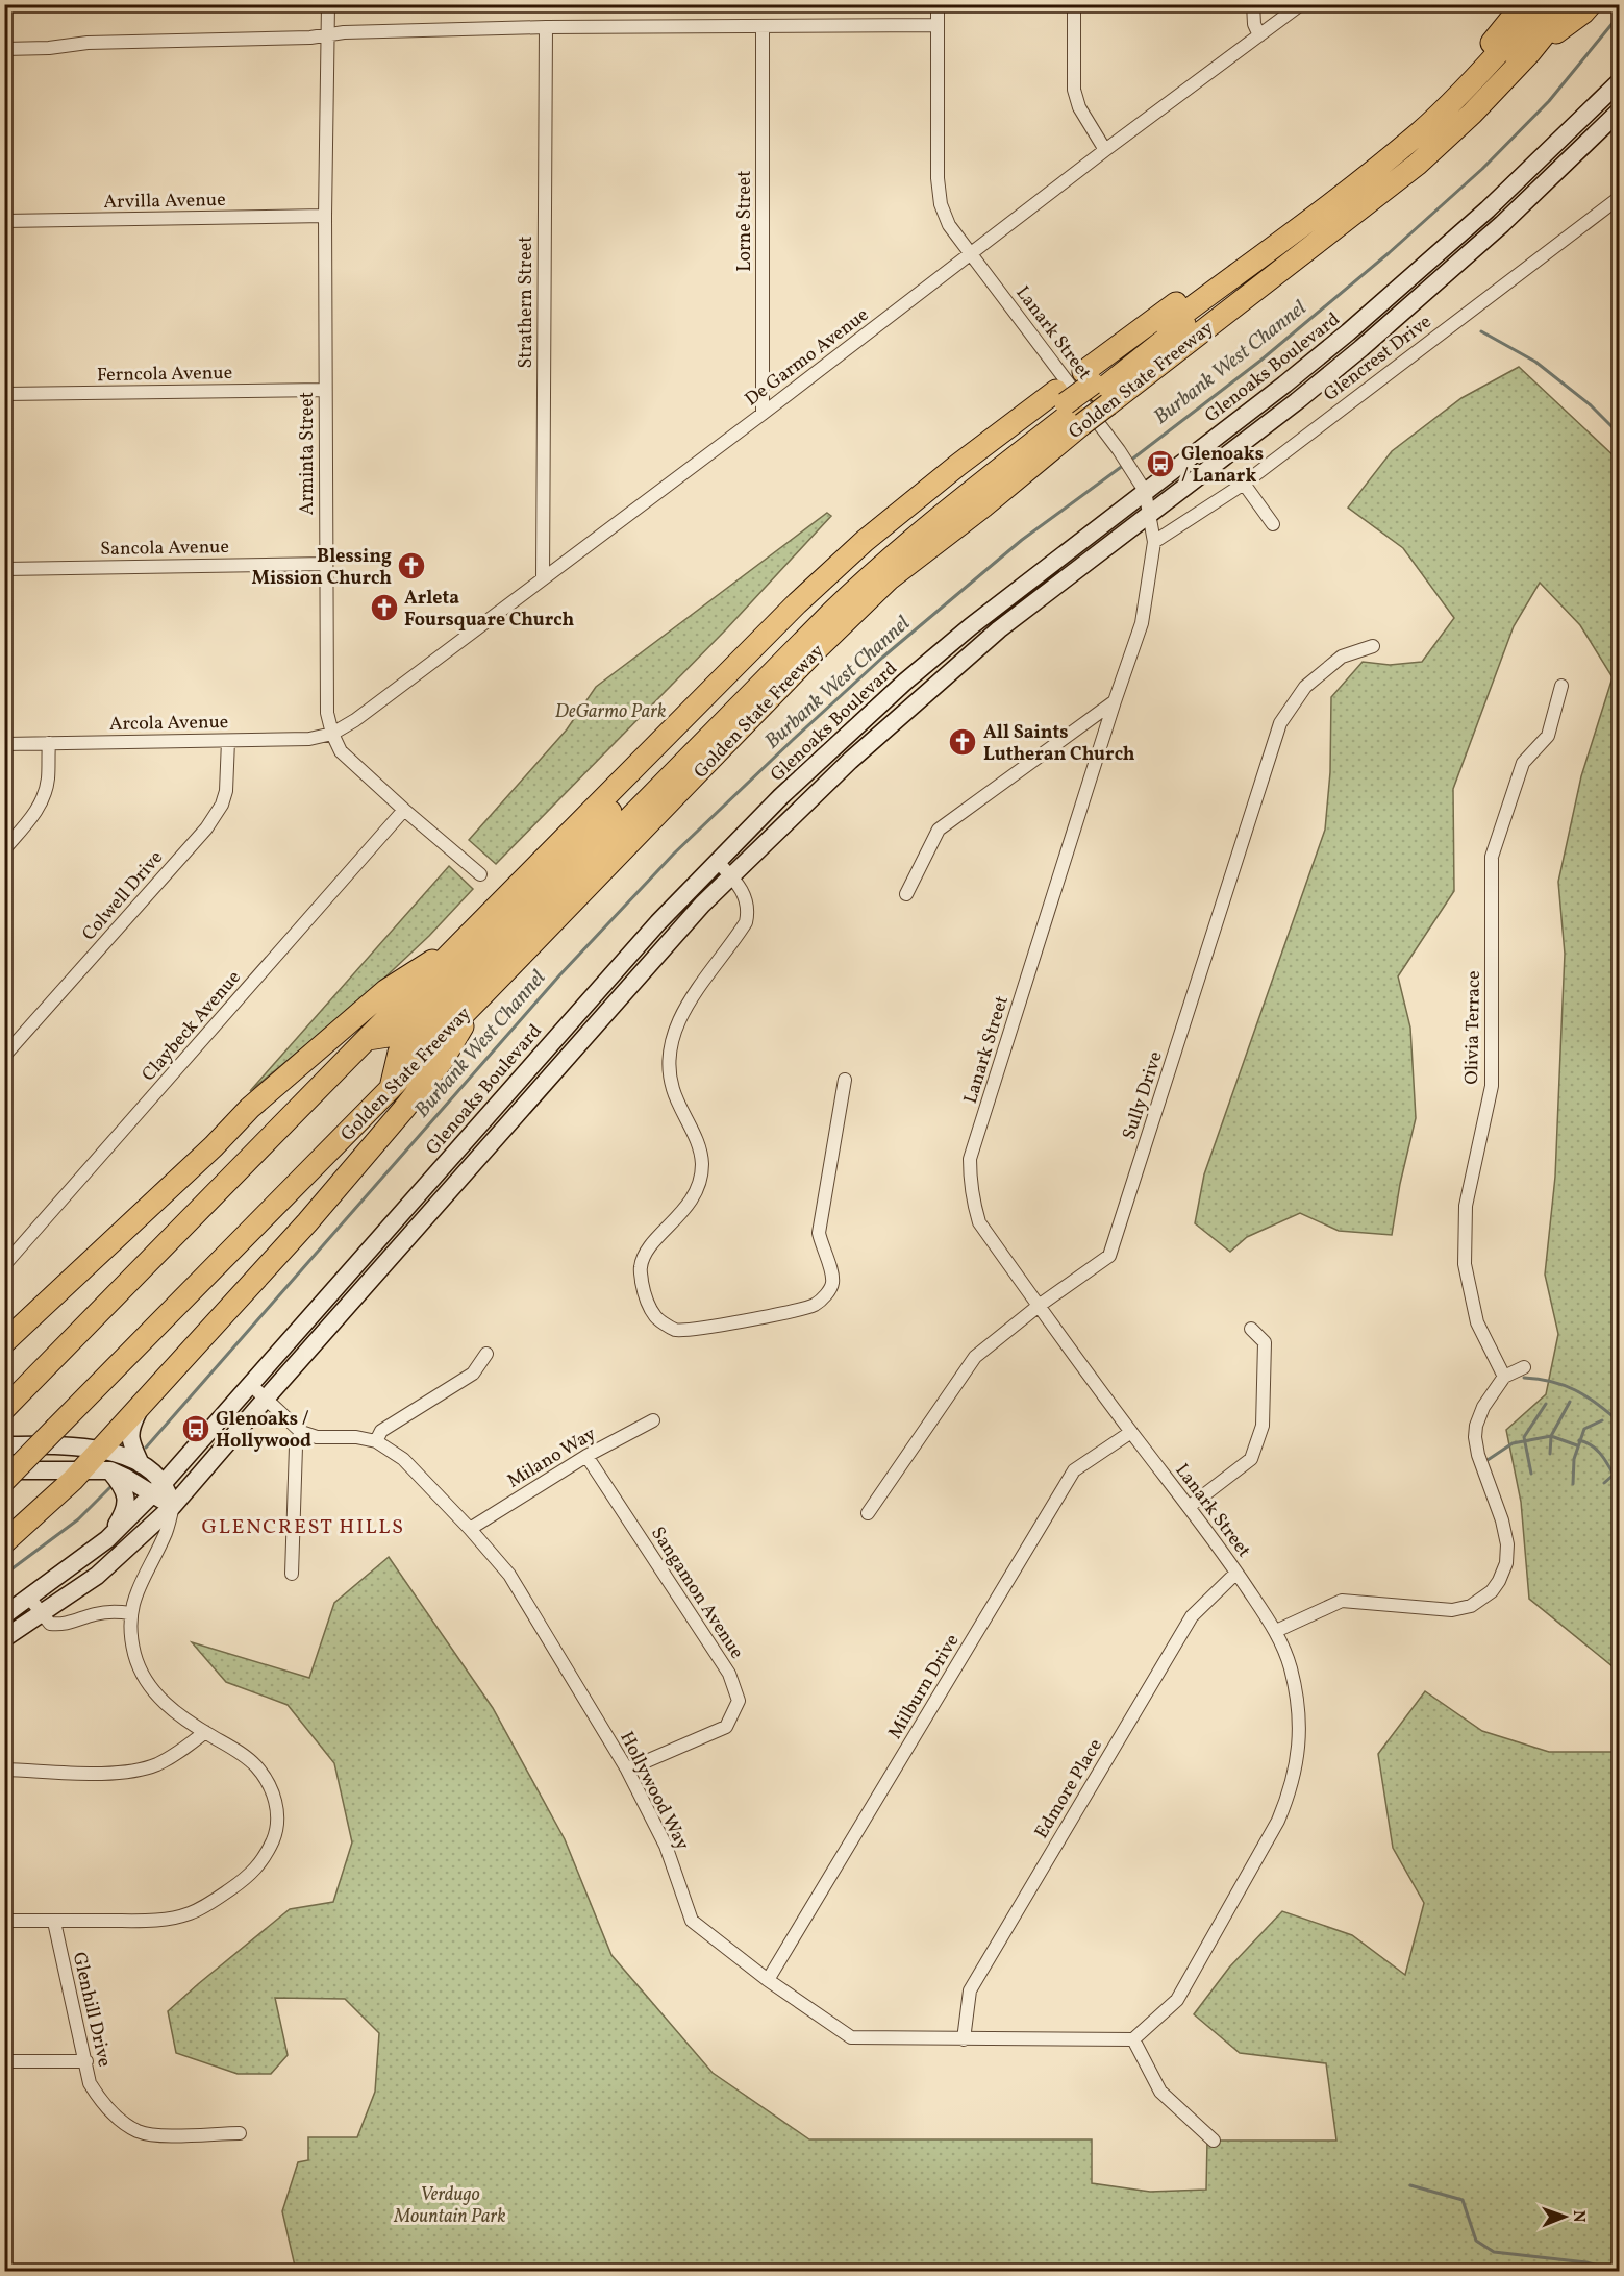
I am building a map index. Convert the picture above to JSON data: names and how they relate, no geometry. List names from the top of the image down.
{
  "streets": {
    "highway": ["Golden State Freeway"],
    "main road": ["Glenoaks Boulevard"],
    "street": [
      "Arvilla Avenue",
      "Lorne Street",
      "Strathern Street",
      "Lanark Street",
      "De Garmo Avenue",
      "Glencrest Drive",
      "Ferncola Avenue",
      "Arminta Street",
      "Sancola Avenue",
      "Arcola Avenue",
      "Colwell Drive",
      "Claybeck Avenue",
      "Olivia Terrace",
      "Sully Drive",
      "Milano Way",
      "Sangamon Avenue",
      "Milburn Drive",
      "Edmore Place",
      "Hollywood Way",
      "Glenhill Drive"
    ]
  },
  "crossings": [
    ["Arvilla Avenue", "Arminta Street"],
    ["Lorne Street", "De Garmo Avenue"],
    ["Strathern Street", "De Garmo Avenue"],
    ["Lanark Street", "De Garmo Avenue"],
    ["Lanark Street", "Glencrest Drive"],
    ["Lanark Street", "Glenoaks Boulevard"],
    ["Lanark Street", "Sully Drive"],
    ["Lanark Street", "Milburn Drive"],
    ["Lanark Street", "Edmore Place"],
    ["Lanark Street", "Hollywood Way"],
    ["De Garmo Avenue", "Arminta Street"],
    ["De Garmo Avenue", "Arcola Avenue"],
    ["Ferncola Avenue", "Arminta Street"],
    ["Arminta Street", "Sancola Avenue"],
    ["Arminta Street", "Arcola Avenue"],
    ["Arminta Street", "Claybeck Avenue"],
    ["Arcola Avenue", "Colwell Drive"],
    ["Milano Way", "Sangamon Avenue"],
    ["Milano Way", "Hollywood Way"],
    ["Sangamon Avenue", "Hollywood Way"],
    ["Milburn Drive", "Hollywood Way"],
    ["Edmore Place", "Hollywood Way"]
  ],
  "districts": ["GLENCREST HILLS"],
  "water": ["Burbank West Channel"],
  "parks": ["DeGarmo Park", "Verdugo Mountain Park"],
  "places": {
    "bus stop": ["Glenoaks / Lanark", "Glenoaks / Hollywood"],
    "church": ["Blessing Mission Church", "Arleta Foursquare Church", "All Saints Lutheran Church"]
  },
  "north": "right"
}
